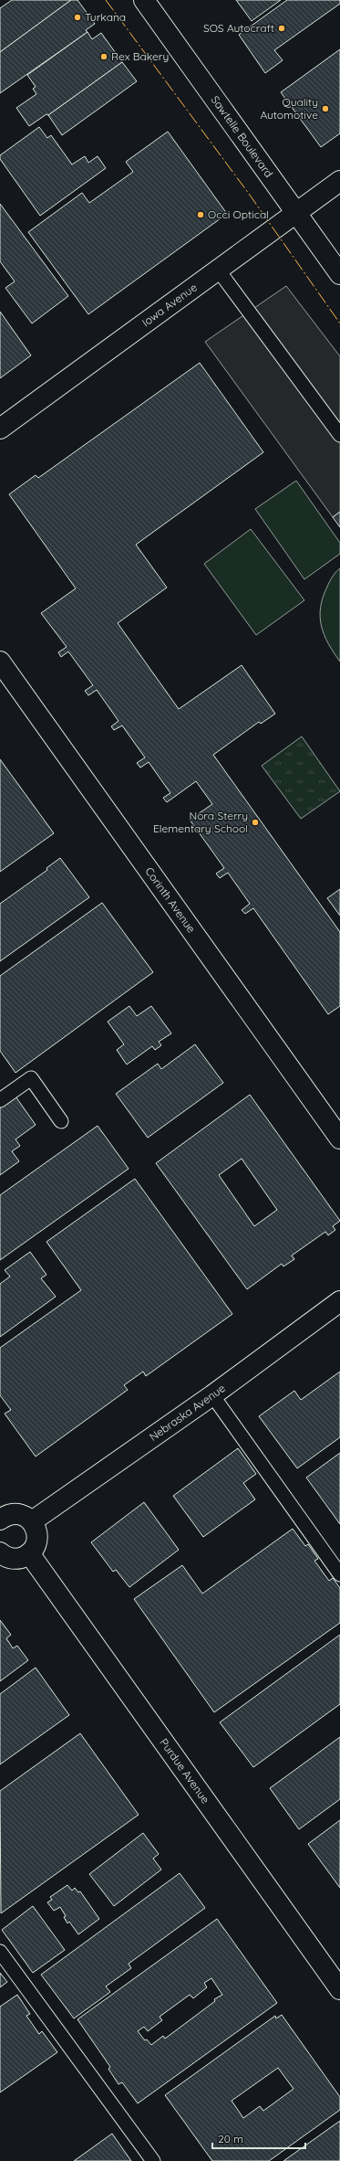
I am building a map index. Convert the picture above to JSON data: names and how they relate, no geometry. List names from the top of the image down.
{
  "streets": {
    "street": [
      "Sawtelle Boulevard",
      "Iowa Avenue",
      "Corinth Avenue",
      "Nebraska Avenue",
      "Purdue Avenue"
    ]
  },
  "crossings": [
    ["Sawtelle Boulevard", "Iowa Avenue"]
  ],
  "places": [
    "Turkana",
    "SOS Autocraft",
    "Rex Bakery",
    "Quality Automotive",
    "Occi Optical",
    "Nora Sterry Elementary School"
  ],
  "scale_bar": "20 m"
}
